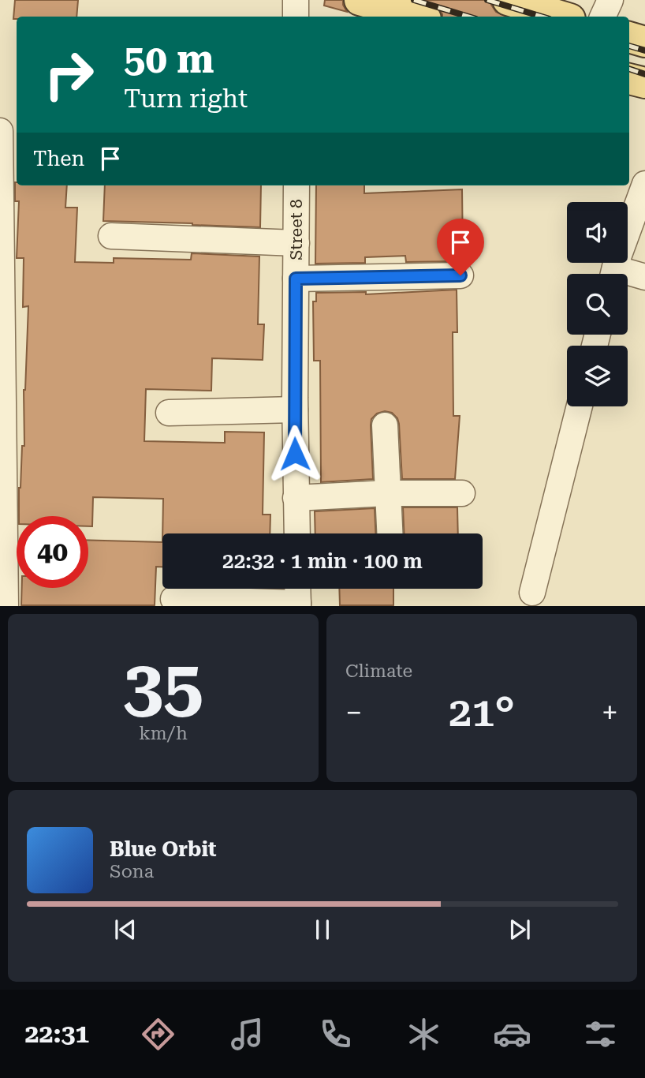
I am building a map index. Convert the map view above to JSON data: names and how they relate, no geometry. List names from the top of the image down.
{
  "streets": {
    "street": ["Street 8"]
  },
  "page": {
    "turn": ["50 m", "Turn right"],
    "then": "Then",
    "limit": "40",
    "trip": "22:32 · 1 min · 100 m",
    "tile": [
      ["35", "km/h"],
      "Climate"
    ],
    "heat": ["−", "21°", "+"],
    "song": ["Blue Orbit", "Sona"],
    "tabs": "22:31"
  }
}
